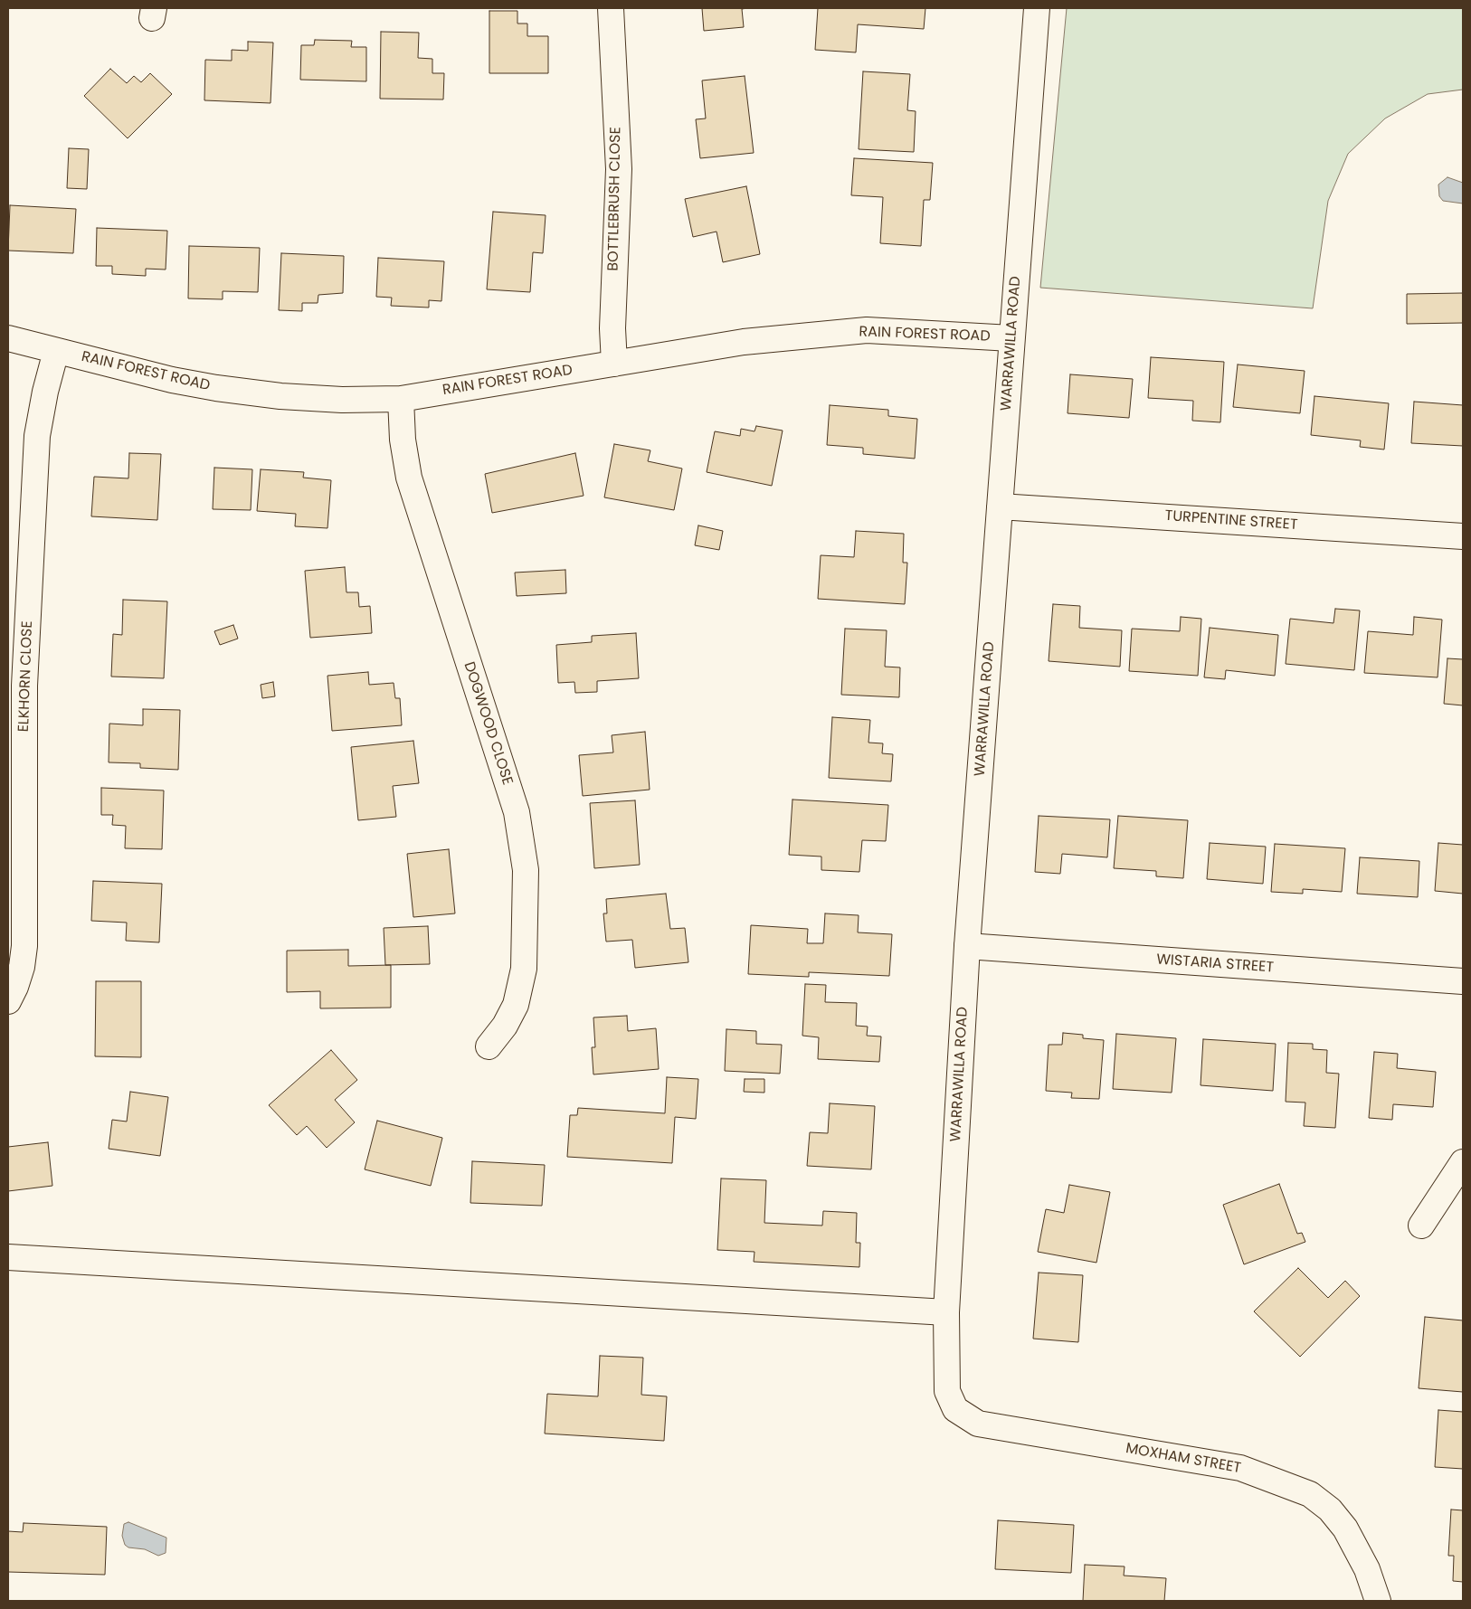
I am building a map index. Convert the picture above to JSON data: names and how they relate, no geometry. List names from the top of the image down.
{
  "streets": {
    "street": [
      "BOTTLEBRUSH CLOSE",
      "RAIN FOREST ROAD",
      "WARRAWILLA ROAD",
      "TURPENTINE STREET",
      "ELKHORN CLOSE",
      "DOGWOOD CLOSE",
      "WISTARIA STREET",
      "MOXHAM STREET"
    ]
  },
  "crossings": [
    ["BOTTLEBRUSH CLOSE", "RAIN FOREST ROAD"],
    ["RAIN FOREST ROAD", "WARRAWILLA ROAD"],
    ["RAIN FOREST ROAD", "ELKHORN CLOSE"],
    ["RAIN FOREST ROAD", "DOGWOOD CLOSE"],
    ["WARRAWILLA ROAD", "TURPENTINE STREET"],
    ["WARRAWILLA ROAD", "WISTARIA STREET"],
    ["WARRAWILLA ROAD", "MOXHAM STREET"]
  ]
}
